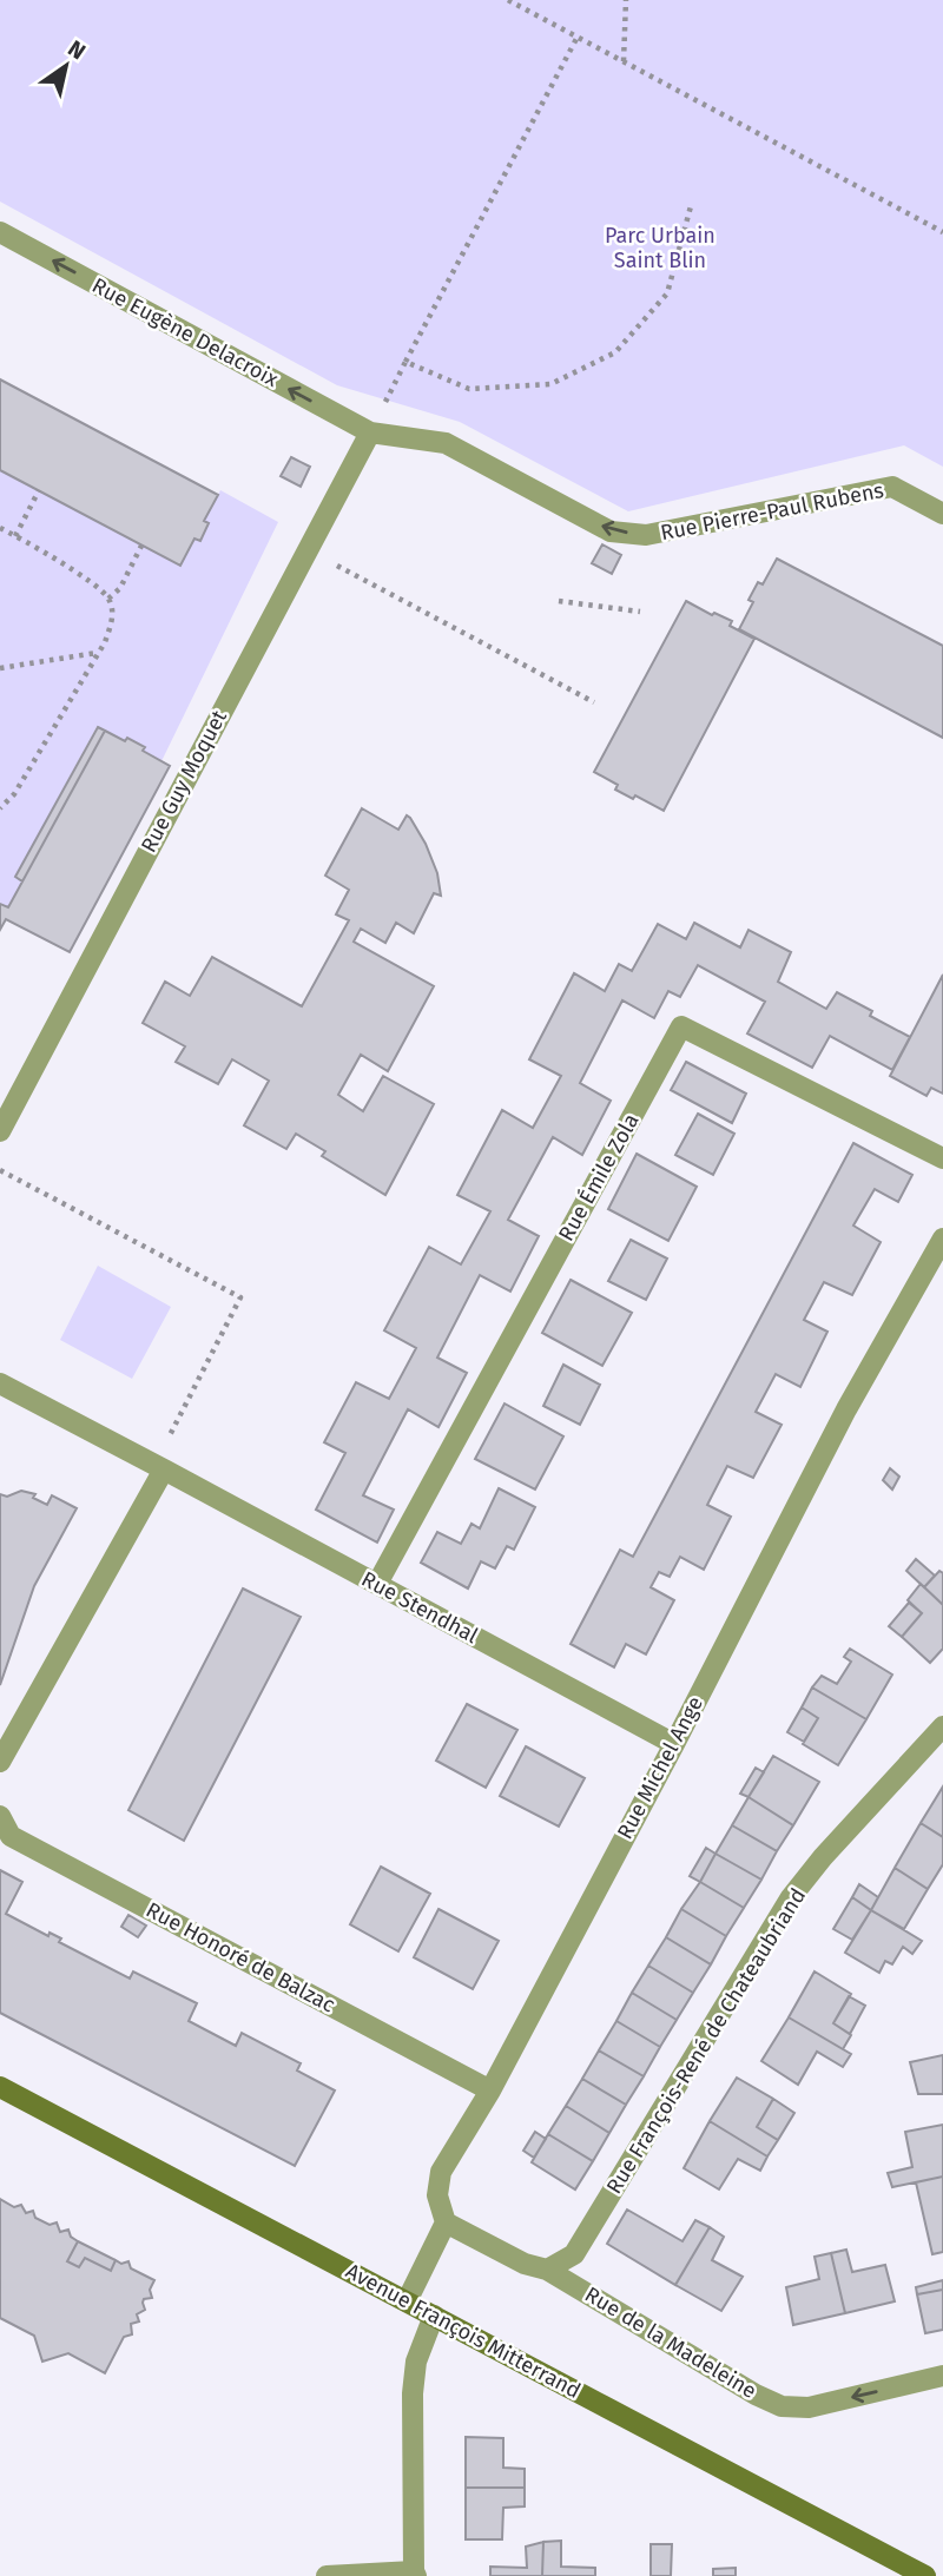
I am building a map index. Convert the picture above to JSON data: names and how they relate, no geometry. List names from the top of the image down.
{
  "streets": {
    "main road": ["Avenue François Mitterrand"],
    "street": [
      "Rue Eugène Delacroix",
      "Rue Pierre-Paul Rubens",
      "Rue Guy Moquet",
      "Rue Émile Zola",
      "Rue Stendhal",
      "Rue Michel Ange",
      "Rue Honoré de Balzac",
      "Rue François-René de Chateaubriand",
      "Rue de la Madeleine"
    ]
  },
  "crossings": [
    ["Rue Eugène Delacroix", "Rue Pierre-Paul Rubens"],
    ["Rue Eugène Delacroix", "Rue Guy Moquet"],
    ["Rue Pierre-Paul Rubens", "Rue Guy Moquet"],
    ["Rue Émile Zola", "Rue Stendhal"],
    ["Rue Stendhal", "Rue Michel Ange"],
    ["Rue Michel Ange", "Rue Honoré de Balzac"],
    ["Rue François-René de Chateaubriand", "Rue de la Madeleine"]
  ],
  "one_way": ["Rue Eugène Delacroix", "Rue Pierre-Paul Rubens", "Rue de la Madeleine"],
  "parks": ["Parc Urbain Saint Blin"],
  "north": "top right"
}
